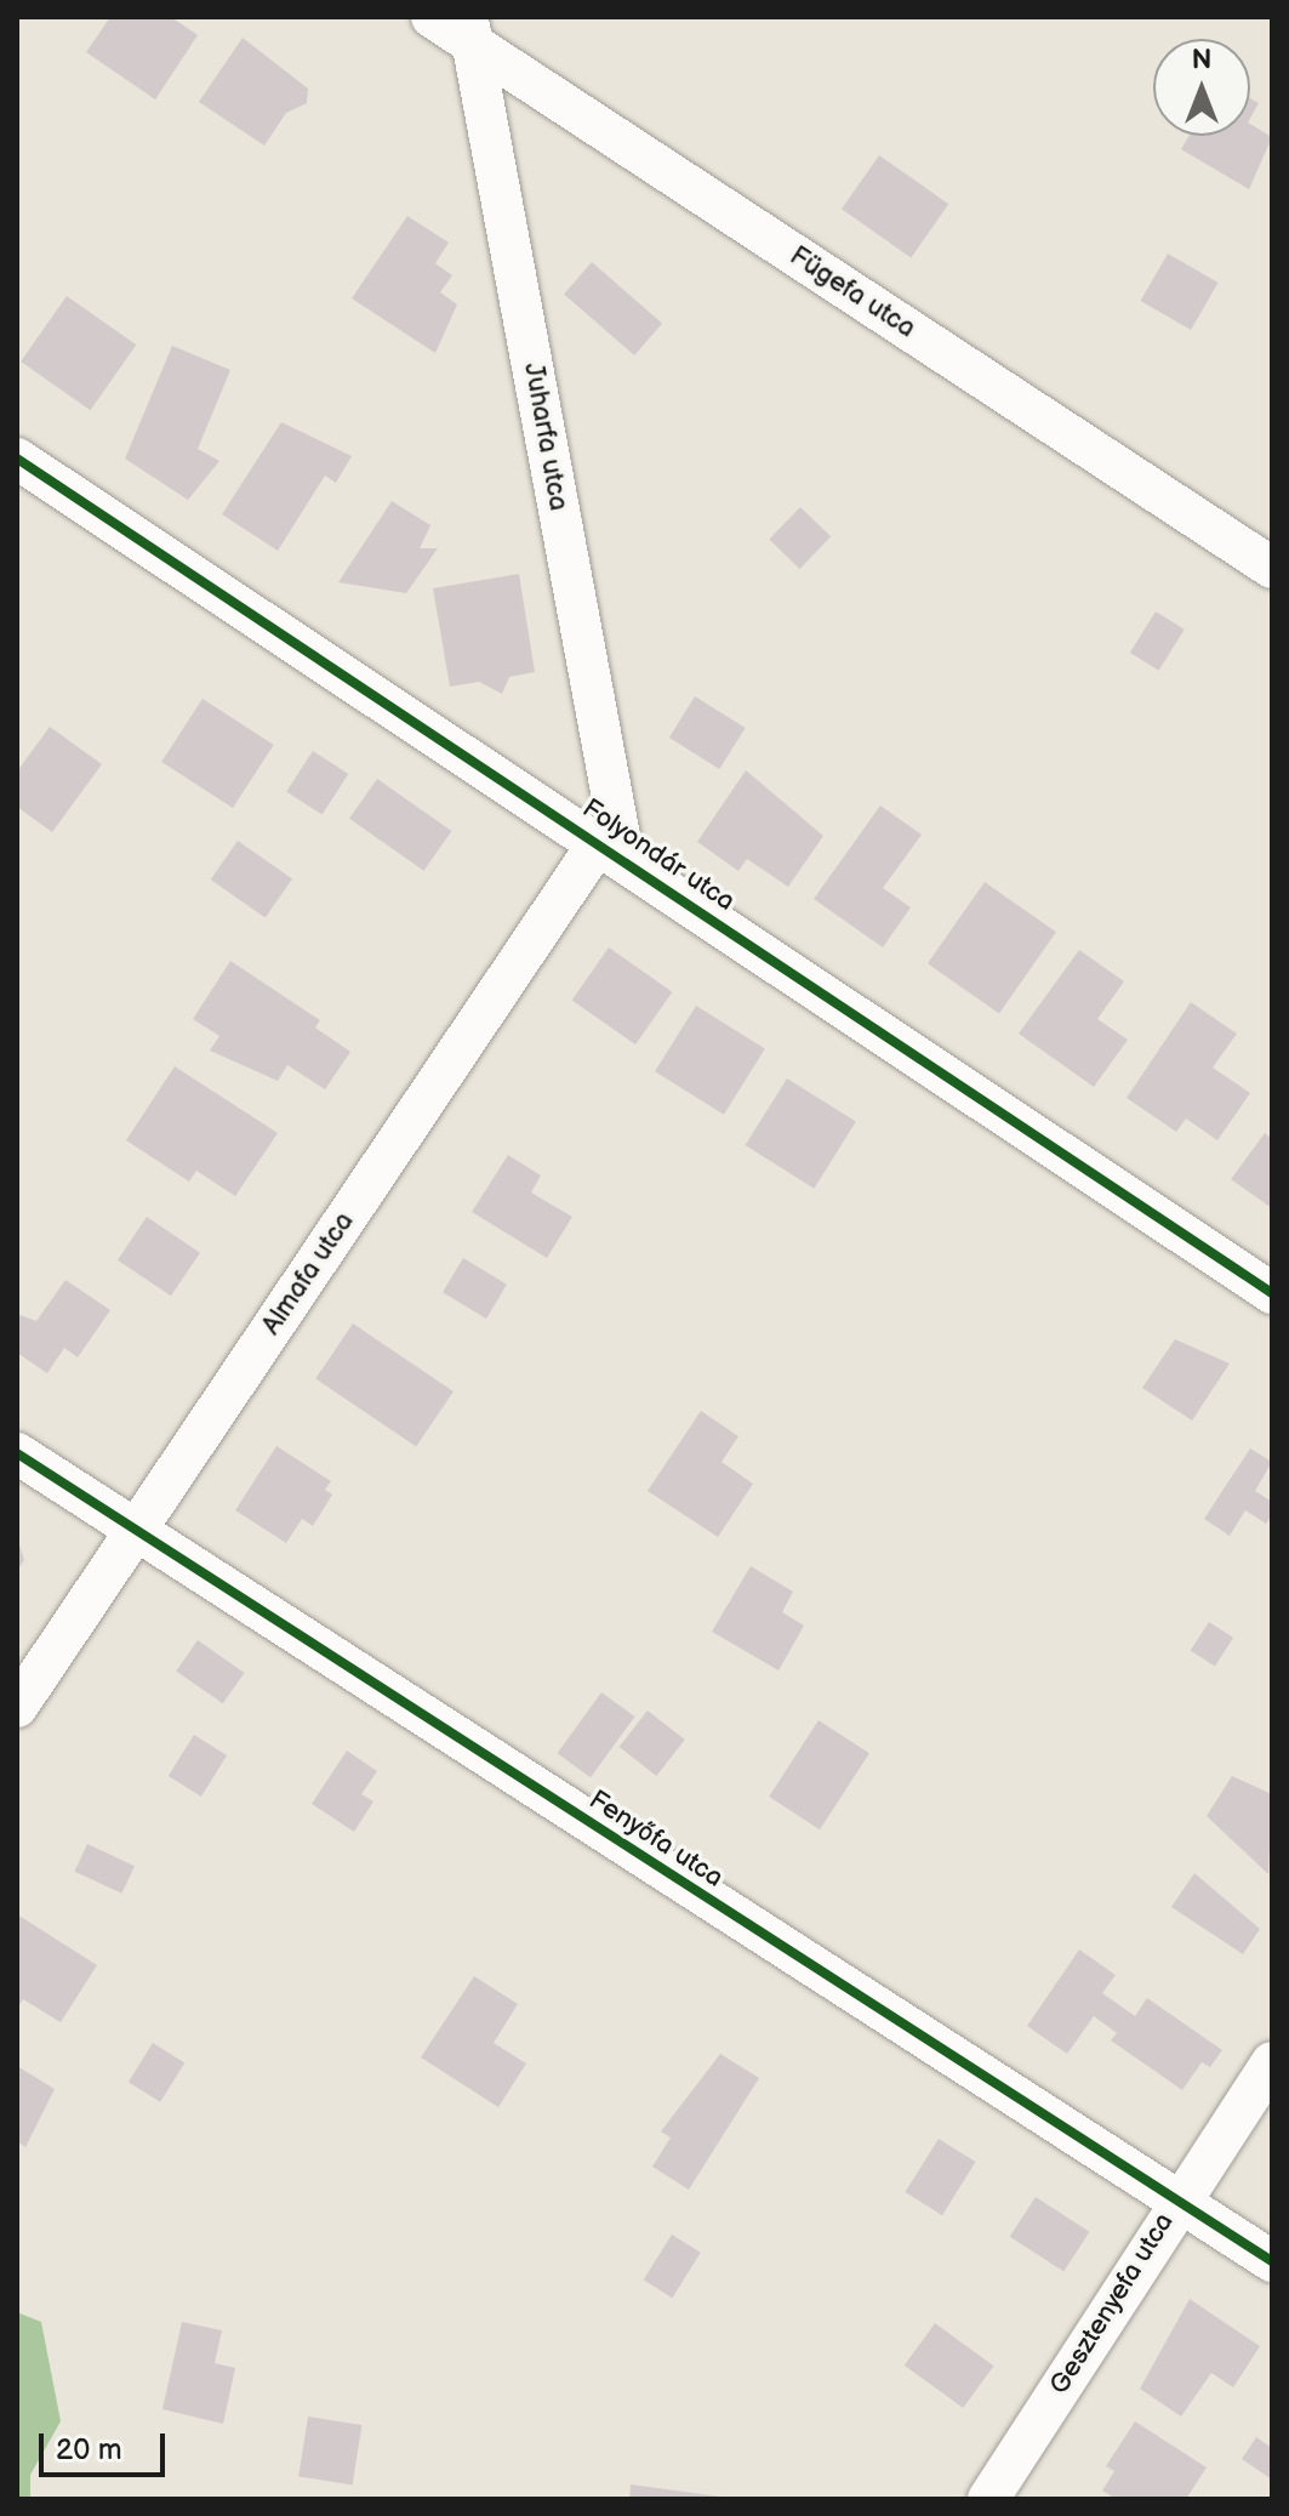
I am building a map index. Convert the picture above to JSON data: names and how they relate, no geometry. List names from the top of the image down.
{
  "streets": {
    "street": [
      "Fügefa utca",
      "Juharfa utca",
      "Folyondár utca",
      "Almafa utca",
      "Fenyőfa utca",
      "Gesztenyefa utca"
    ]
  },
  "crossings": [
    ["Fügefa utca", "Juharfa utca"],
    ["Juharfa utca", "Folyondár utca"],
    ["Juharfa utca", "Almafa utca"],
    ["Folyondár utca", "Almafa utca"],
    ["Almafa utca", "Fenyőfa utca"],
    ["Fenyőfa utca", "Gesztenyefa utca"]
  ],
  "scale_bar": "20 m",
  "north": "top"
}
